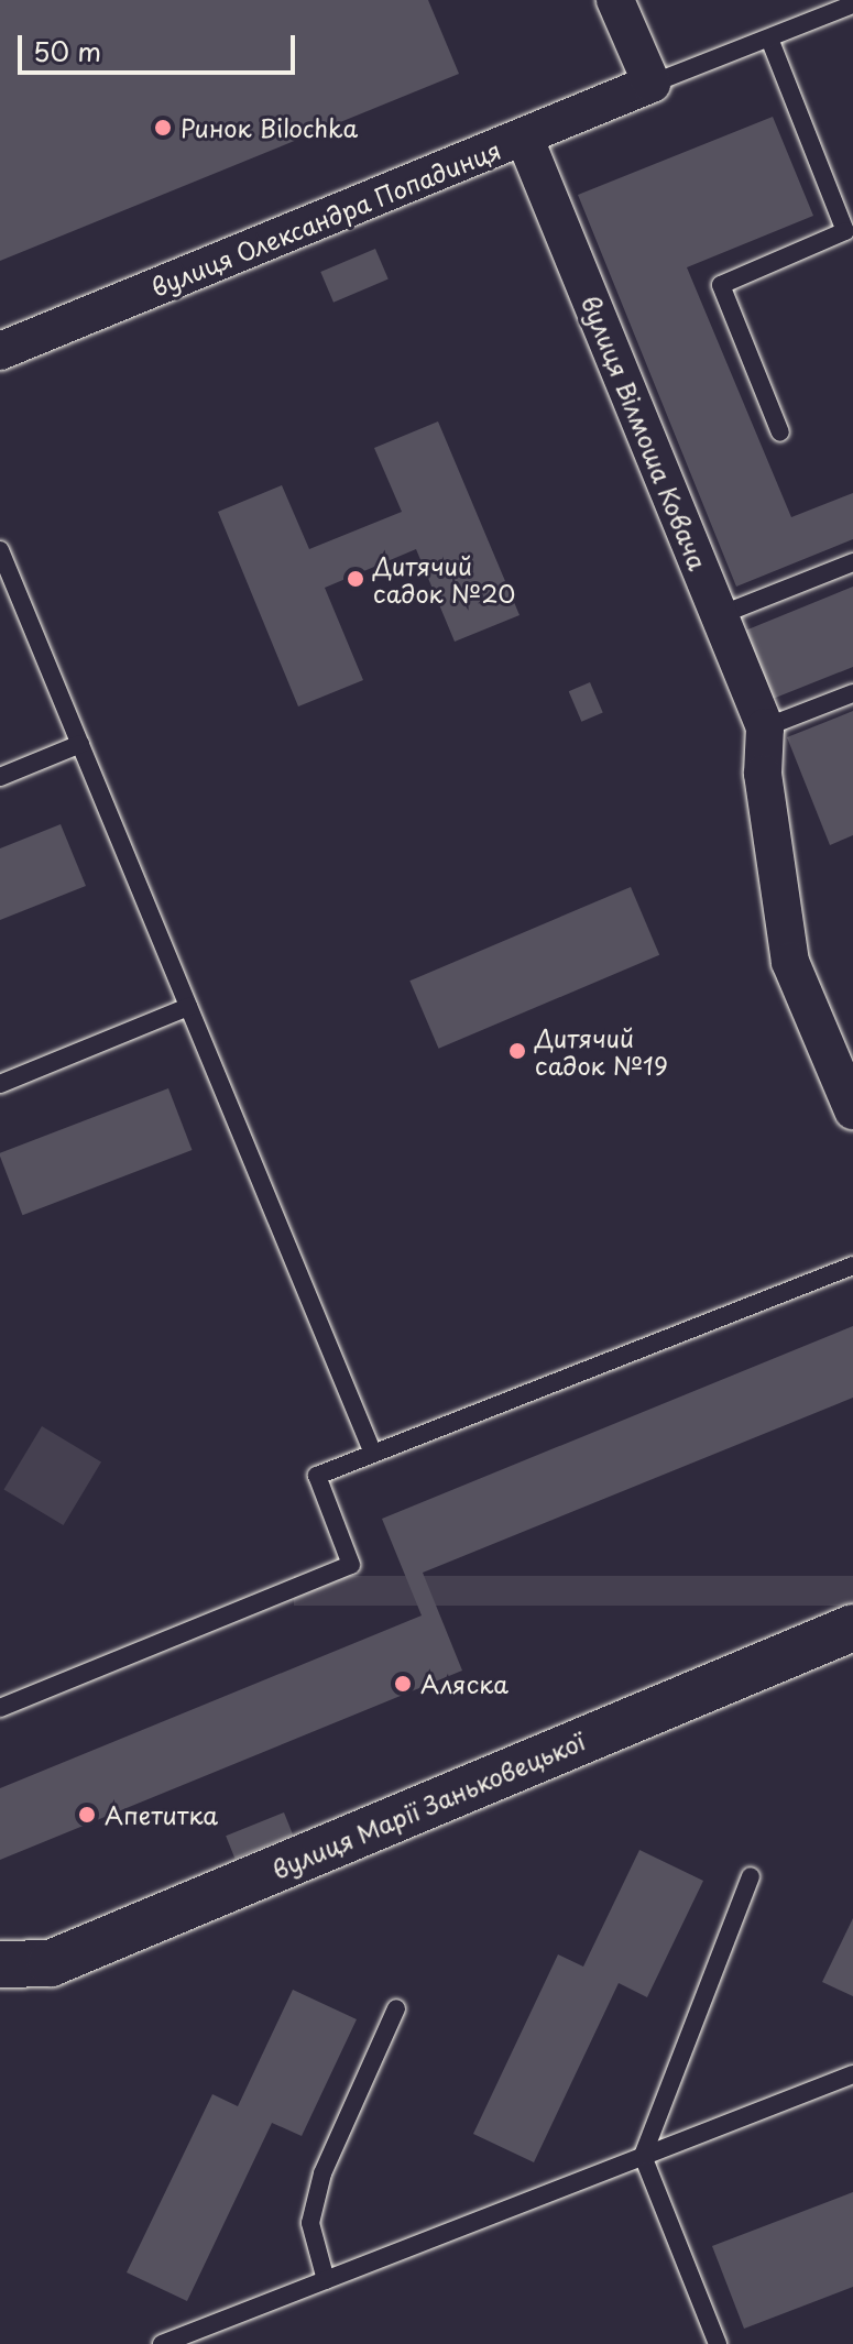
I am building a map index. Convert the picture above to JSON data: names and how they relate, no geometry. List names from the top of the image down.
{
  "streets": {
    "street": ["вулиця Олександра Попадинця", "вулиця Вілмоша Ковача", "вулиця Марії Заньковецької"]
  },
  "crossings": [
    ["вулиця Олександра Попадинця", "вулиця Вілмоша Ковача"]
  ],
  "places": [
    "Ринок Bilochka",
    "Дитячий садок №20",
    "Дитячий садок №19",
    "Аляска",
    "Апетитка"
  ],
  "scale_bar": "50 m"
}
